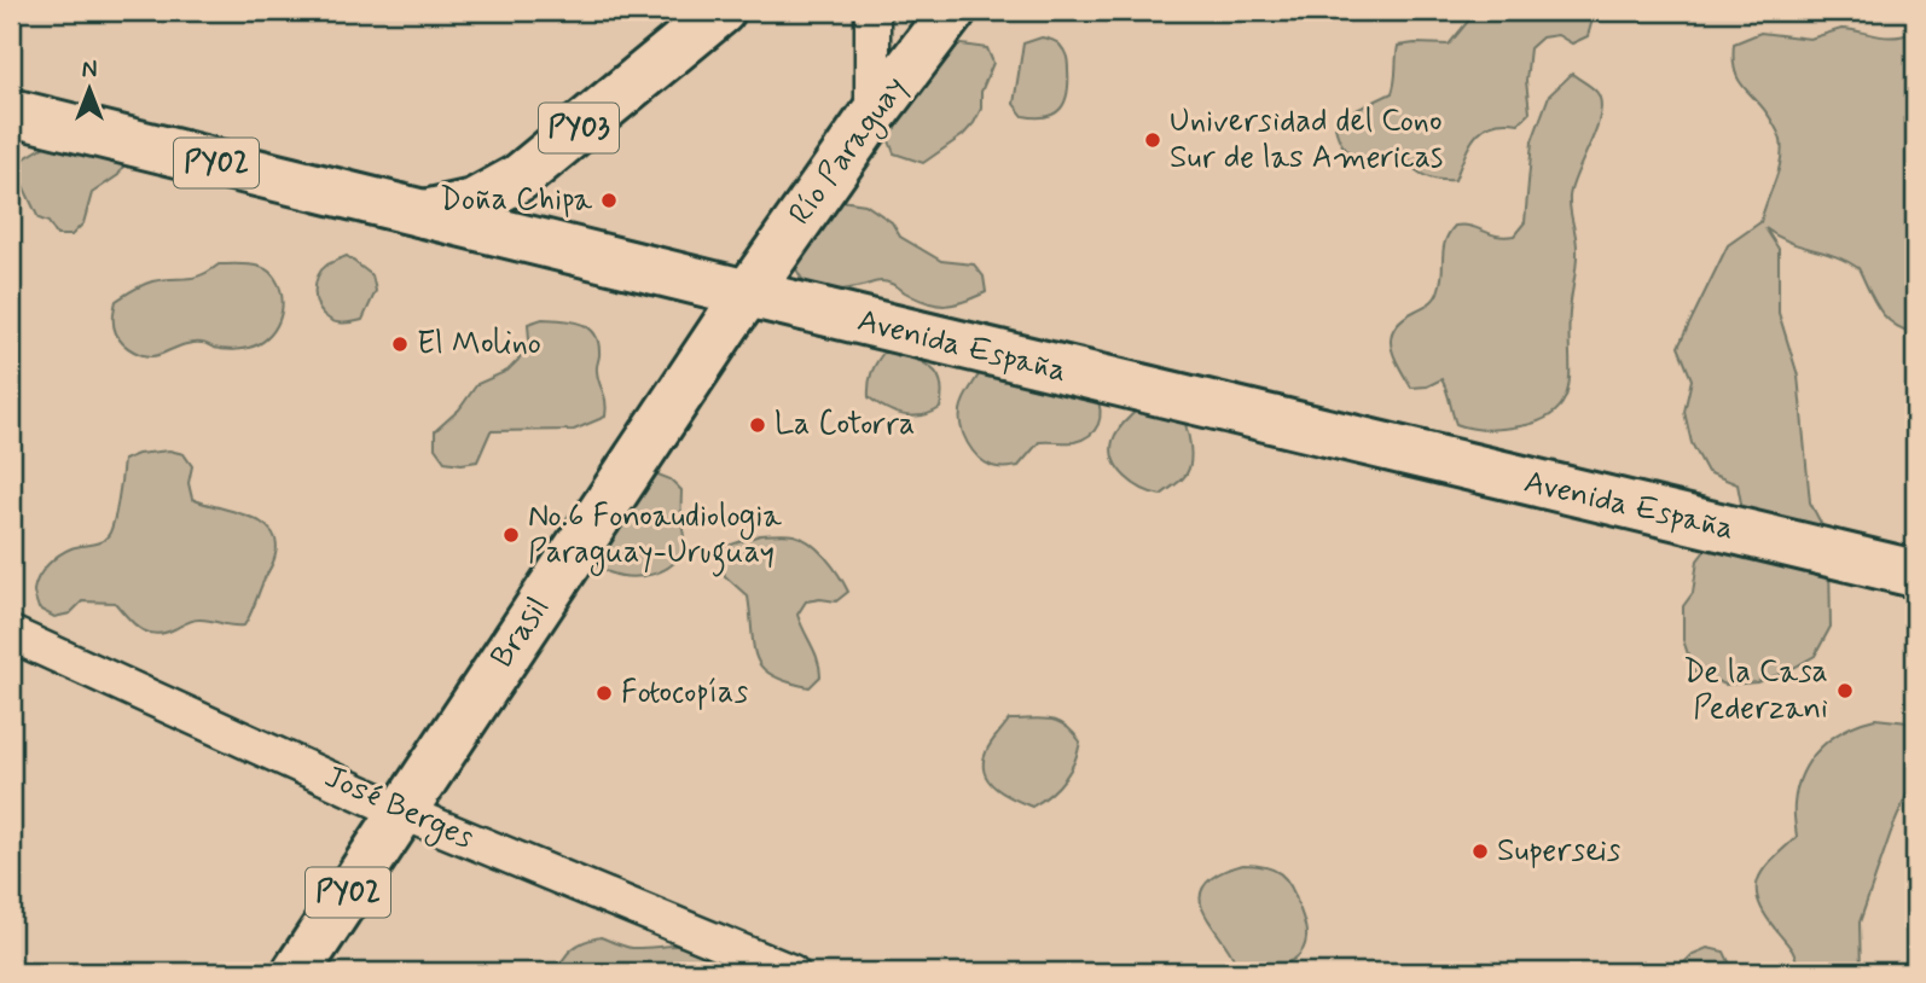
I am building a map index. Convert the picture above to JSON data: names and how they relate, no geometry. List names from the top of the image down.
{
  "streets": {
    "main road": [
      "PY03",
      "Río Paraguay",
      "PY02",
      "Avenida España",
      "Brasil"
    ],
    "street": ["José Berges"]
  },
  "crossings": [
    ["PY03", "Avenida España"],
    ["Río Paraguay", "Avenida España"],
    ["Río Paraguay", "Brasil"],
    ["Avenida España", "Brasil"],
    ["Brasil", "José Berges"]
  ],
  "places": [
    "Universidad del Cono Sur de las Americas",
    "Doña Chipa",
    "El Molino",
    "La Cotorra",
    "No.6 Fonoaudiologia Paraguay-Uruguay",
    "De la Casa Pederzani",
    "Fotocopías",
    "Superseis"
  ],
  "north": "top"
}
